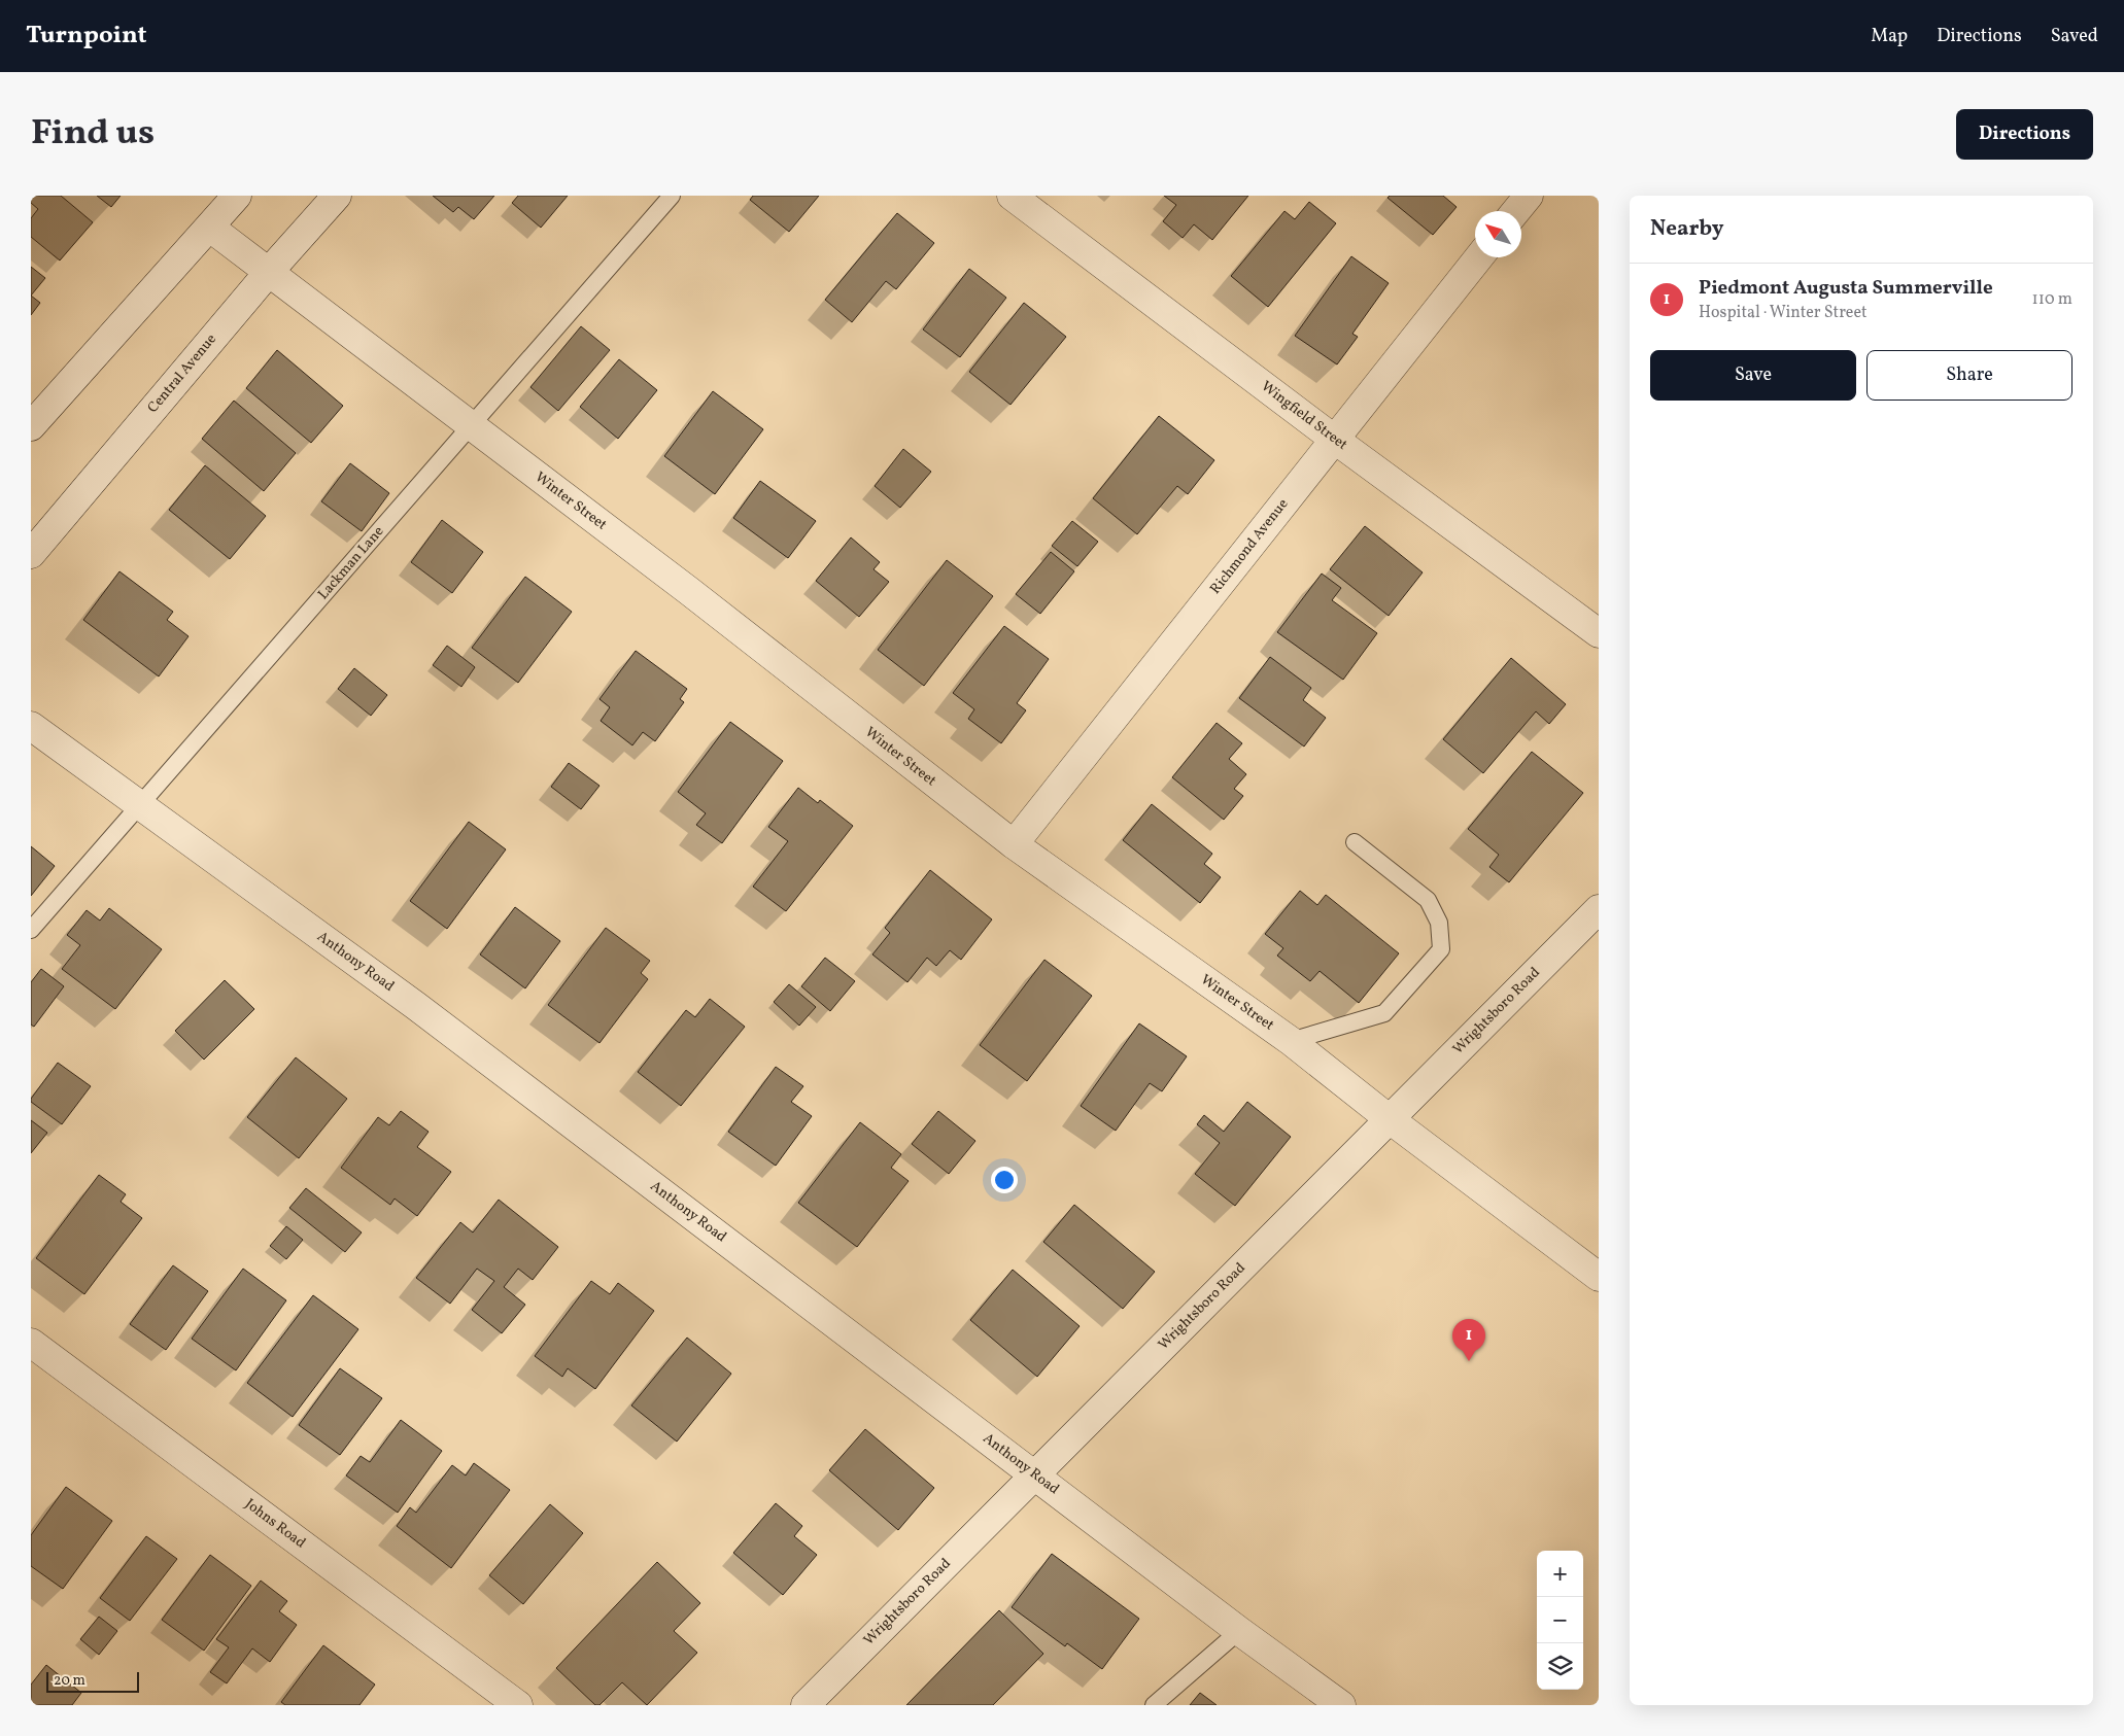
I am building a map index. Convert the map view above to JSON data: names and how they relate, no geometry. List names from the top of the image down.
{
  "streets": {
    "street": [
      "Central Avenue",
      "Wingfield Street",
      "Winter Street",
      "Richmond Avenue",
      "Anthony Road",
      "Wrightsboro Road",
      "Johns Road"
    ],
    "lane": ["Lackman Lane"]
  },
  "crossings": [
    ["Central Avenue", "Winter Street"],
    ["Wingfield Street", "Richmond Avenue"],
    ["Winter Street", "Richmond Avenue"],
    ["Winter Street", "Lackman Lane"],
    ["Winter Street", "Wrightsboro Road"],
    ["Lackman Lane", "Anthony Road"],
    ["Anthony Road", "Wrightsboro Road"]
  ],
  "scale_bar": "20 m",
  "north": "top left",
  "page": {
    "header": "Turnpoint",
    "nav": ["Map", "Directions", "Saved"],
    "title": "Find us",
    "buttons": [
      "Directions",
      ["Save", "Share"]
    ],
    "heading": "Nearby",
    "list": [
      {
        "mark": "1",
        "name": "Piedmont Augusta Summerville",
        "note": "Hospital · Winter Street",
        "value": "110 m"
      }
    ],
    "pins": "1",
    "map_buttons": ["+", "−"],
    "scale": "20 m"
  }
}
